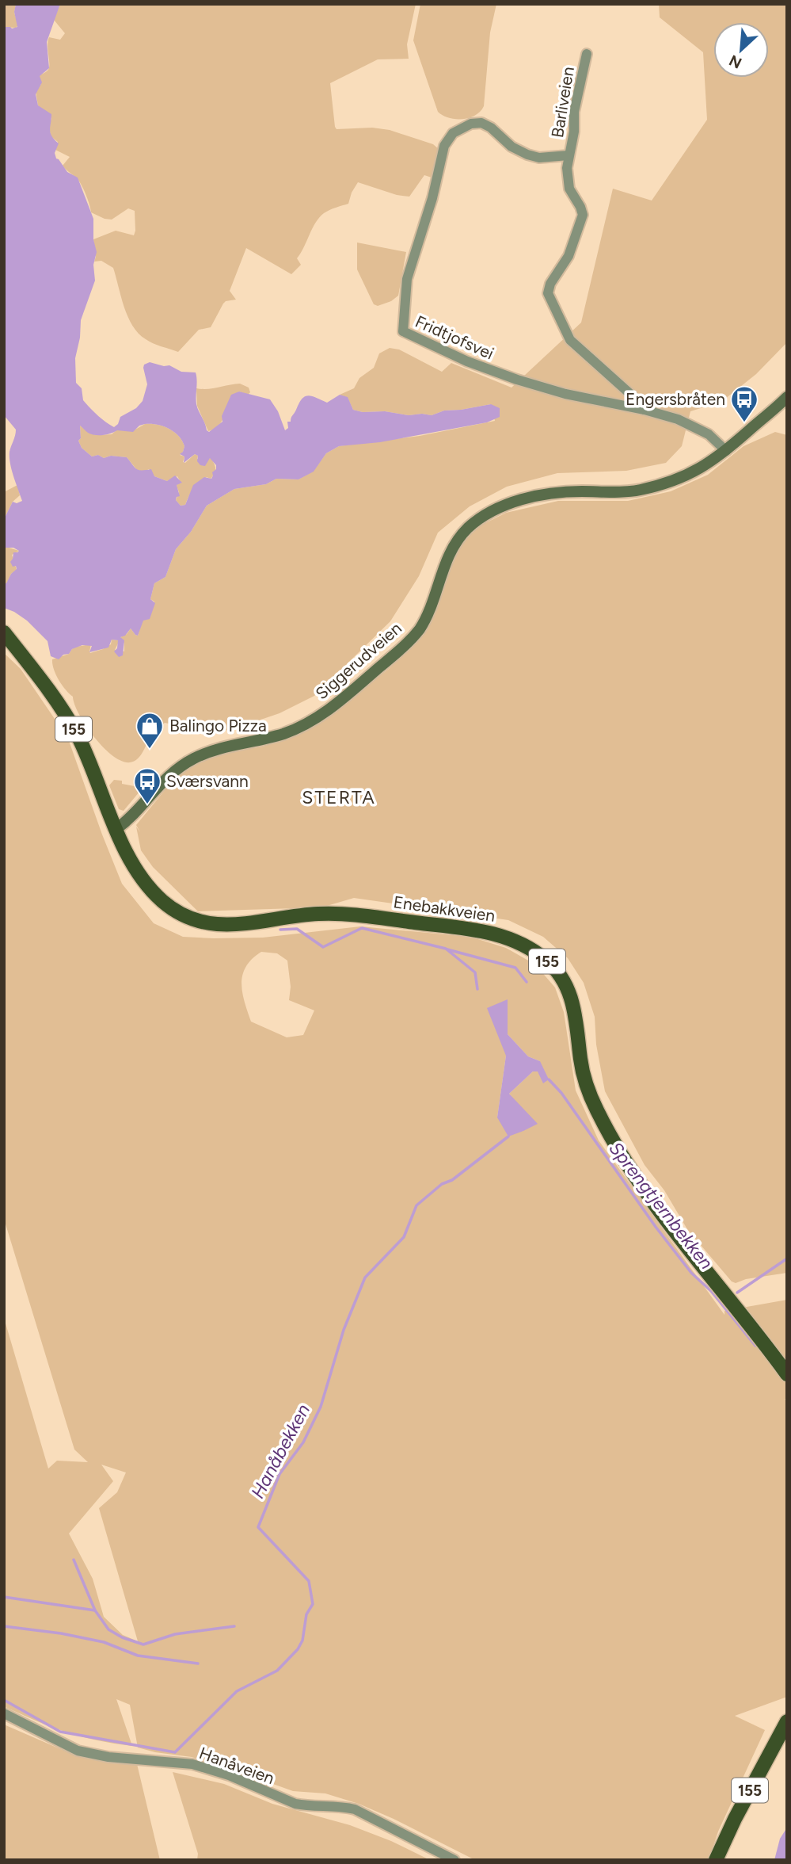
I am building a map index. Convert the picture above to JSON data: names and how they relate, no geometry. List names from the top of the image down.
{
  "streets": {
    "main road": ["Siggerudveien", "155", "Enebakkveien"],
    "street": ["Barliveien", "Fridtjofsvei", "Hanåveien"]
  },
  "crossings": [
    ["Barliveien", "Fridtjofsvei"],
    ["Fridtjofsvei", "Siggerudveien"],
    ["Siggerudveien", "Enebakkveien"]
  ],
  "districts": ["STERTA"],
  "water": ["Sprengtjernbekken", "Hanåbekken"],
  "places": {
    "bus stop": ["Engersbråten", "Sværsvann"],
    "shop": ["Balingo Pizza"]
  },
  "north": "bottom left"
}
